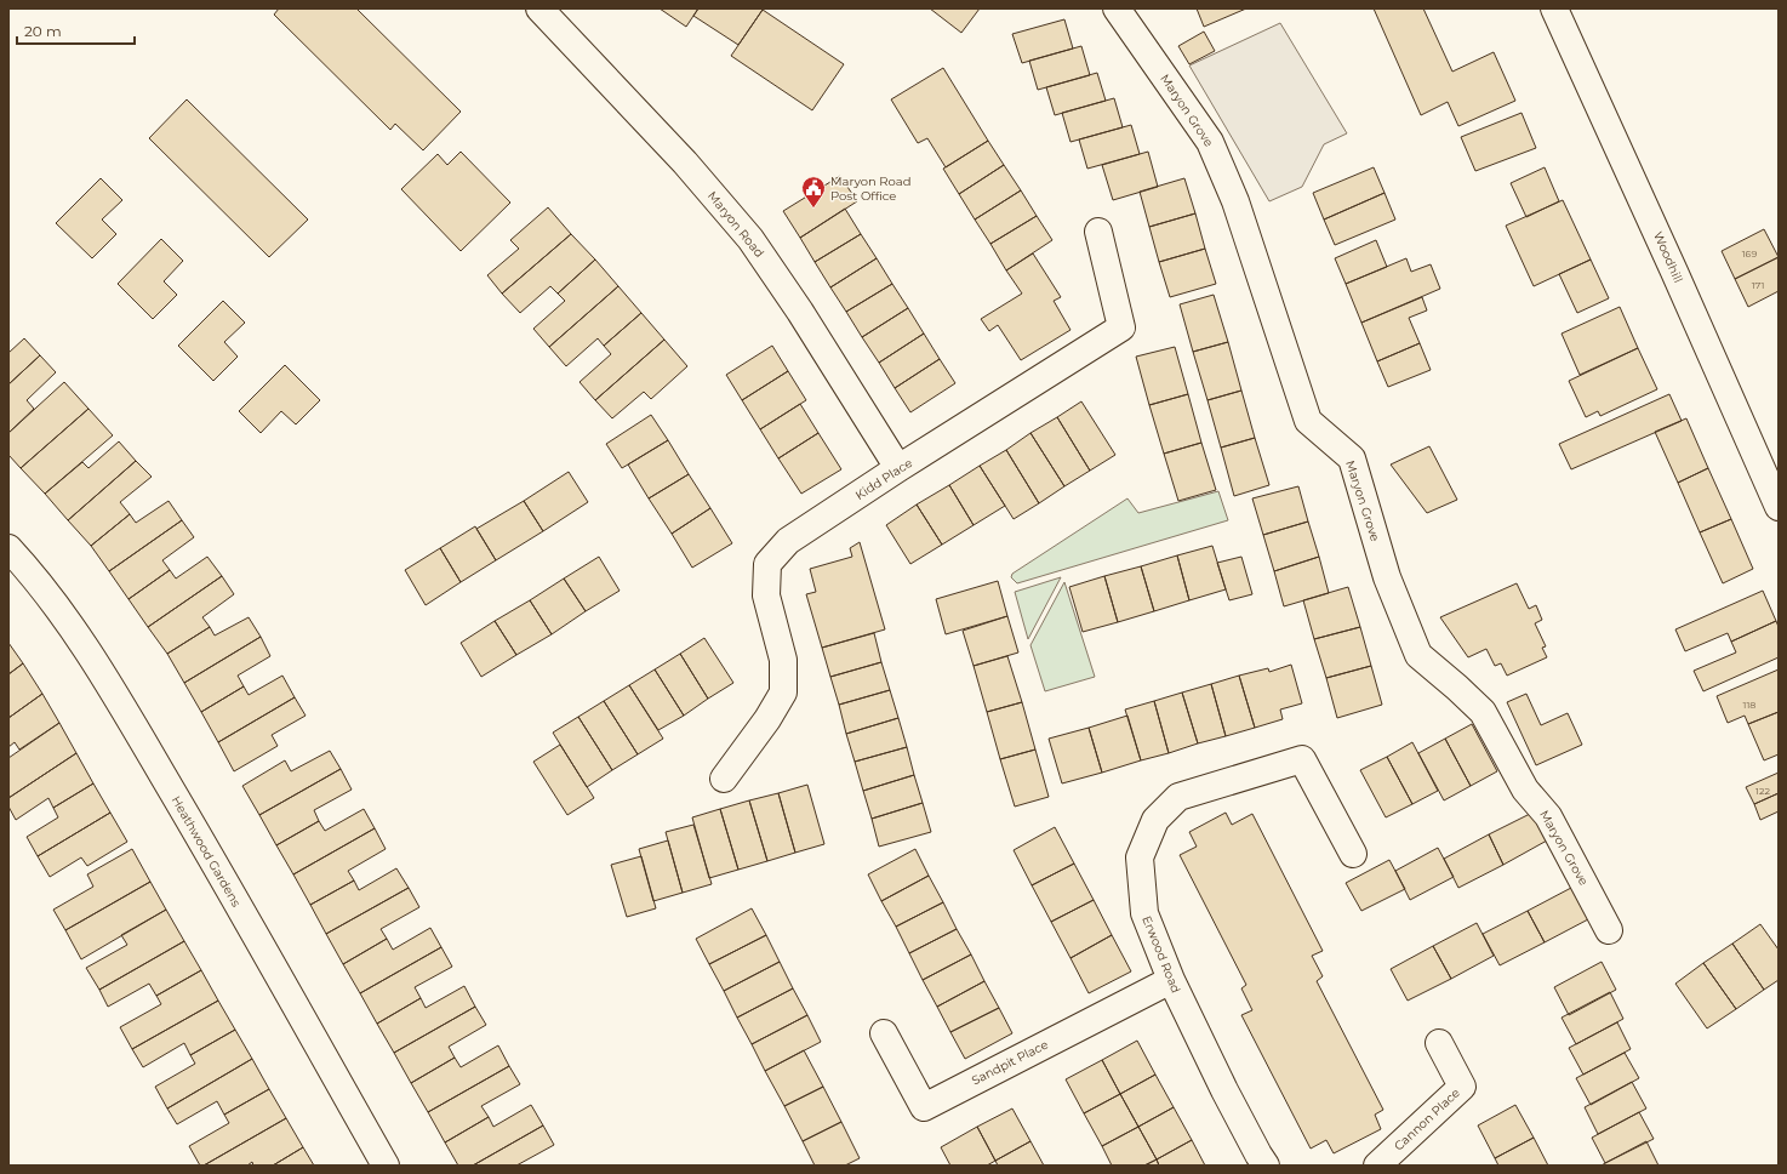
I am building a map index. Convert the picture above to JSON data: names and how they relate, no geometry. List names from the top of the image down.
{
  "streets": {
    "street": [
      "Maryon Grove",
      "Maryon Road",
      "Woodhill",
      "Kidd Place",
      "Heathwood Gardens",
      "Erwood Road",
      "Sandpit Place",
      "Cannon Place"
    ]
  },
  "crossings": [
    ["Maryon Road", "Kidd Place"],
    ["Erwood Road", "Sandpit Place"]
  ],
  "places": {
    "public building": ["Maryon Road Post Office"]
  },
  "house_numbers": [
    "169",
    "171",
    "118",
    "122"
  ],
  "scale_bar": "20 m"
}
